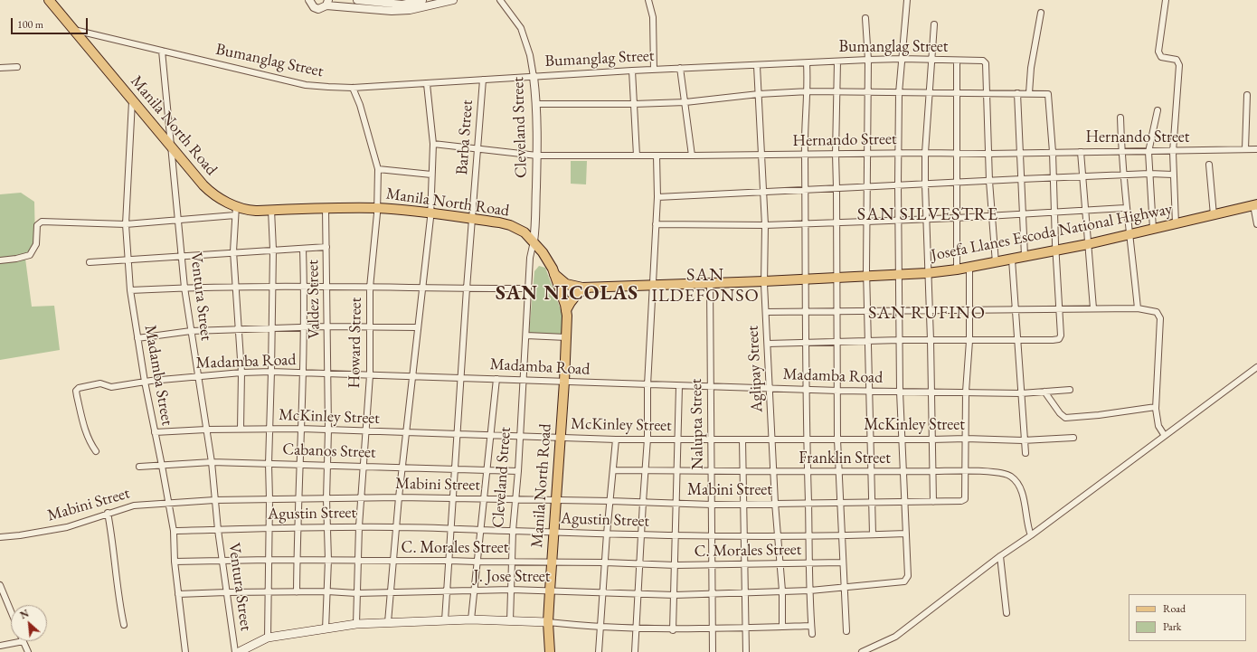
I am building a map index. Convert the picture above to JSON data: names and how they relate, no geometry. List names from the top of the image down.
{
  "streets": {
    "main road": ["Manila North Road", "Josefa Llanes Escoda National Highway"],
    "street": [
      "Bumanglag Street",
      "Cleveland Street",
      "Barba Street",
      "Hernando Street",
      "Ventura Street",
      "Valdez Street",
      "Howard Street",
      "Madamba Road",
      "Aglipay Street",
      "Madamba Street",
      "McKinley Street",
      "Nalupta Street",
      "Cabanos Street",
      "Franklin Street",
      "Mabini Street",
      "Agustin Street",
      "C. Morales Street",
      "J. Jose Street"
    ]
  },
  "crossings": [
    ["Bumanglag Street", "Manila North Road"],
    ["Bumanglag Street", "Cleveland Street"],
    ["Bumanglag Street", "Barba Street"],
    ["Bumanglag Street", "Ventura Street"],
    ["Bumanglag Street", "Howard Street"],
    ["Bumanglag Street", "Aglipay Street"],
    ["Manila North Road", "Cleveland Street"],
    ["Manila North Road", "Barba Street"],
    ["Manila North Road", "Josefa Llanes Escoda National Highway"],
    ["Manila North Road", "Ventura Street"],
    ["Manila North Road", "Valdez Street"],
    ["Manila North Road", "Howard Street"],
    ["Manila North Road", "Madamba Road"],
    ["Manila North Road", "Madamba Street"],
    ["Manila North Road", "McKinley Street"],
    ["Manila North Road", "Mabini Street"],
    ["Manila North Road", "Agustin Street"],
    ["Manila North Road", "C. Morales Street"],
    ["Manila North Road", "J. Jose Street"],
    ["Cleveland Street", "Hernando Street"],
    ["Cleveland Street", "Madamba Road"],
    ["Cleveland Street", "McKinley Street"],
    ["Cleveland Street", "Cabanos Street"],
    ["Cleveland Street", "Mabini Street"],
    ["Cleveland Street", "Agustin Street"],
    ["Cleveland Street", "C. Morales Street"],
    ["Cleveland Street", "J. Jose Street"],
    ["Barba Street", "Hernando Street"],
    ["Barba Street", "Madamba Road"],
    ["Barba Street", "McKinley Street"],
    ["Barba Street", "Cabanos Street"],
    ["Barba Street", "Mabini Street"],
    ["Barba Street", "Agustin Street"],
    ["Barba Street", "C. Morales Street"],
    ["Barba Street", "J. Jose Street"],
    ["Hernando Street", "Aglipay Street"],
    ["Josefa Llanes Escoda National Highway", "Aglipay Street"],
    ["Josefa Llanes Escoda National Highway", "Nalupta Street"],
    ["Ventura Street", "Madamba Road"],
    ["Ventura Street", "McKinley Street"],
    ["Ventura Street", "Cabanos Street"],
    ["Ventura Street", "Mabini Street"],
    ["Ventura Street", "Agustin Street"],
    ["Ventura Street", "C. Morales Street"],
    ["Ventura Street", "J. Jose Street"],
    ["Valdez Street", "Madamba Road"],
    ["Valdez Street", "McKinley Street"],
    ["Valdez Street", "Cabanos Street"],
    ["Valdez Street", "Mabini Street"],
    ["Valdez Street", "Agustin Street"],
    ["Valdez Street", "C. Morales Street"],
    ["Valdez Street", "J. Jose Street"],
    ["Howard Street", "Madamba Road"],
    ["Howard Street", "McKinley Street"],
    ["Howard Street", "Cabanos Street"],
    ["Howard Street", "Mabini Street"],
    ["Howard Street", "Agustin Street"],
    ["Howard Street", "C. Morales Street"],
    ["Howard Street", "J. Jose Street"],
    ["Madamba Road", "Aglipay Street"],
    ["Madamba Road", "Madamba Street"],
    ["Madamba Road", "Nalupta Street"],
    ["Aglipay Street", "McKinley Street"],
    ["Aglipay Street", "Franklin Street"],
    ["Aglipay Street", "Mabini Street"],
    ["Aglipay Street", "Agustin Street"],
    ["Aglipay Street", "C. Morales Street"],
    ["Aglipay Street", "J. Jose Street"],
    ["Madamba Street", "McKinley Street"],
    ["Madamba Street", "Cabanos Street"],
    ["Madamba Street", "Mabini Street"],
    ["Madamba Street", "Agustin Street"],
    ["Madamba Street", "C. Morales Street"],
    ["Madamba Street", "J. Jose Street"],
    ["McKinley Street", "Nalupta Street"],
    ["Nalupta Street", "Franklin Street"],
    ["Nalupta Street", "Mabini Street"],
    ["Nalupta Street", "Agustin Street"],
    ["Nalupta Street", "C. Morales Street"],
    ["Nalupta Street", "J. Jose Street"],
    ["Franklin Street", "Mabini Street"],
    ["Agustin Street", "J. Jose Street"]
  ],
  "districts": [
    "SAN SILVESTRE",
    "SAN ILDEFONSO",
    "SAN NICOLAS",
    "SAN RUFINO"
  ],
  "legend": ["Road", "Park"],
  "scale_bar": "100 m",
  "north": "top left"
}
